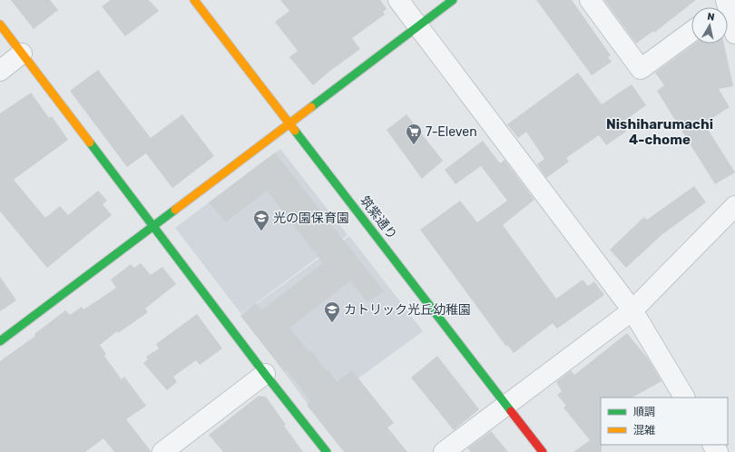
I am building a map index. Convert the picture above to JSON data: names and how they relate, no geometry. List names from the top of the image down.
{
  "streets": {
    "street": ["筑紫通り"]
  },
  "districts": ["Nishiharumachi 4-chome"],
  "places": {
    "supermarket": ["7-Eleven"],
    "school or university": ["光の園保育園", "カトリック光丘幼稚園"]
  },
  "legend": ["順調", "混雑"],
  "north": "top"
}
